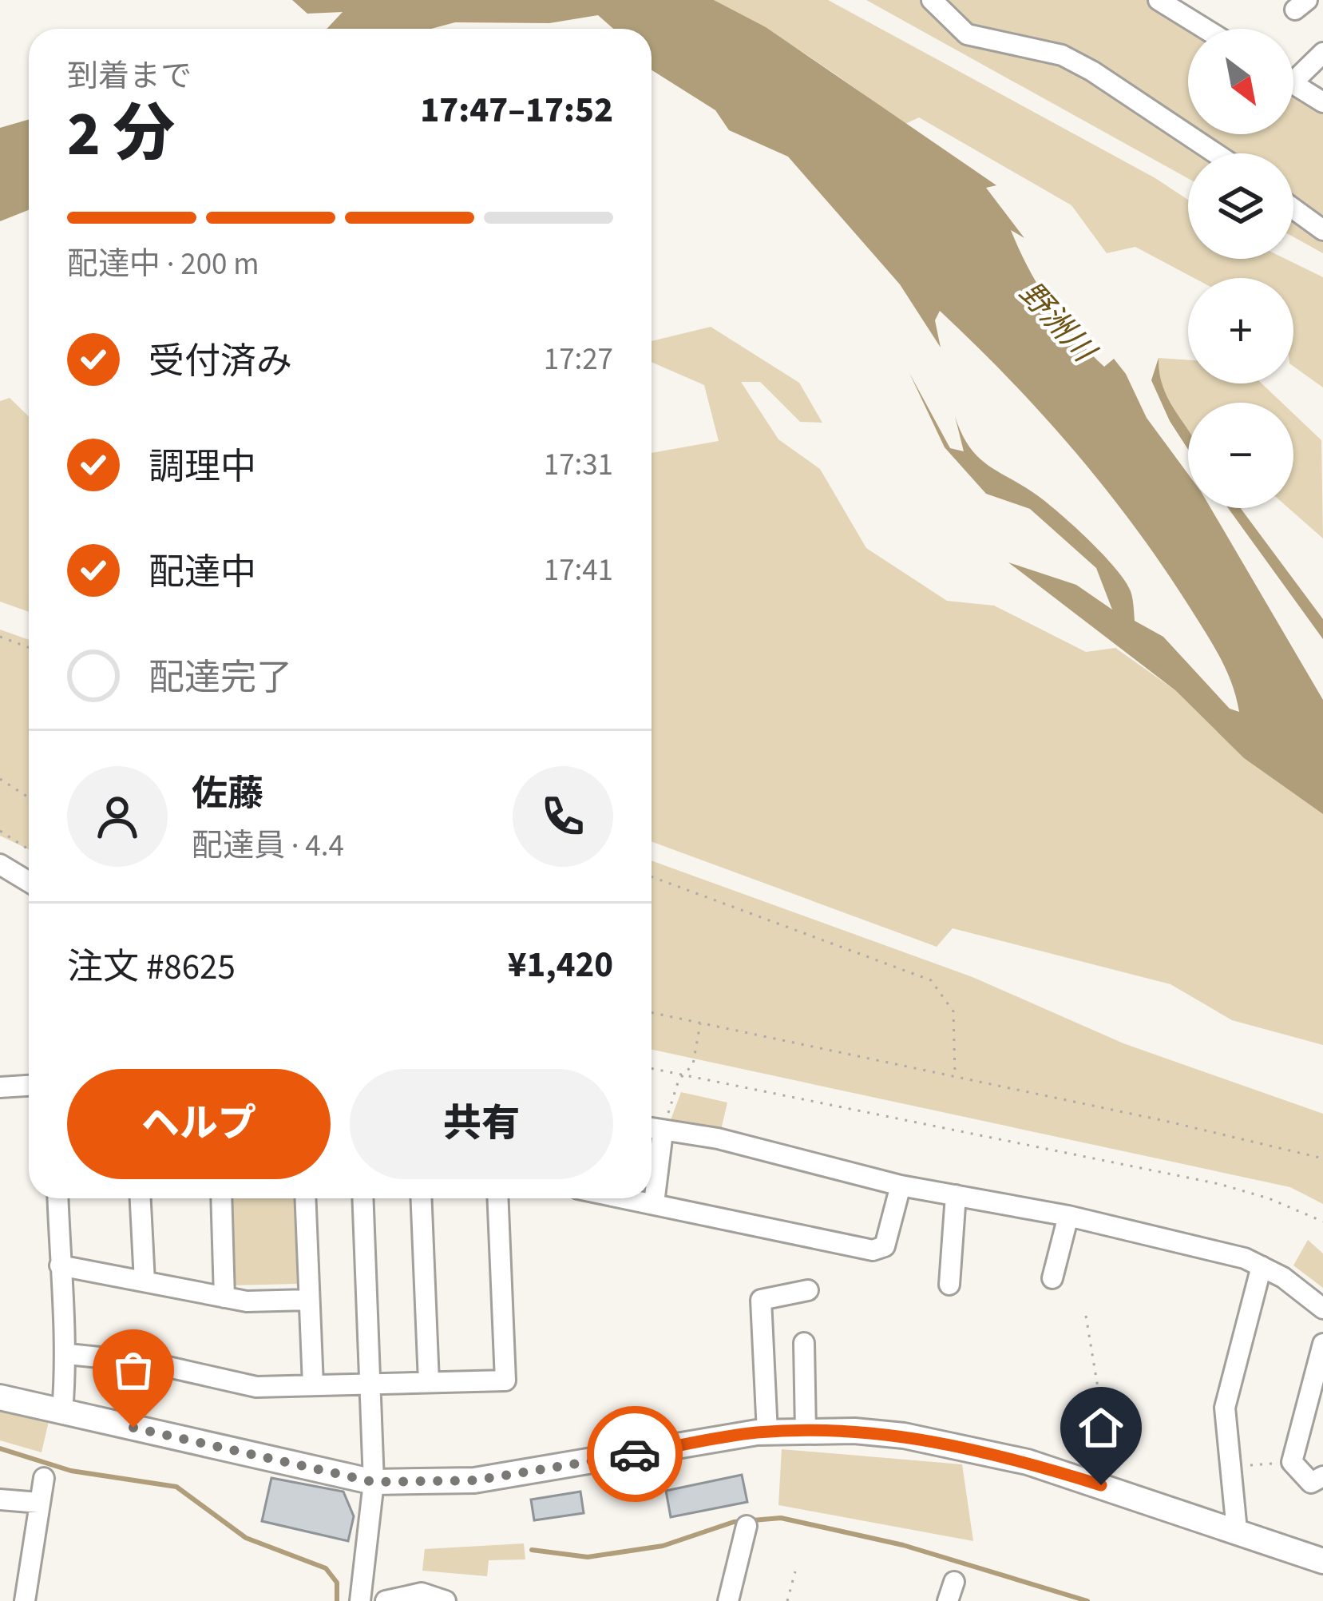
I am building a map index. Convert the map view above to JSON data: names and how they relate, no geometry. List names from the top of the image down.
{
  "water": ["野洲川"],
  "north": "bottom right",
  "page": {
    "map_buttons": ["+", "−"],
    "heading": ["2 分", "到着まで", "17:47–17:52"],
    "panel": [
      "佐藤",
      "配達員 · 4.4",
      "注文 #8625",
      "¥1,420"
    ],
    "bar": "配達中 · 200 m",
    "list": [
      ["受付済み", "17:27"],
      ["調理中", "17:31"],
      ["配達中", "17:41"],
      "配達完了"
    ],
    "buttons": ["ヘルプ", "共有"]
  }
}
